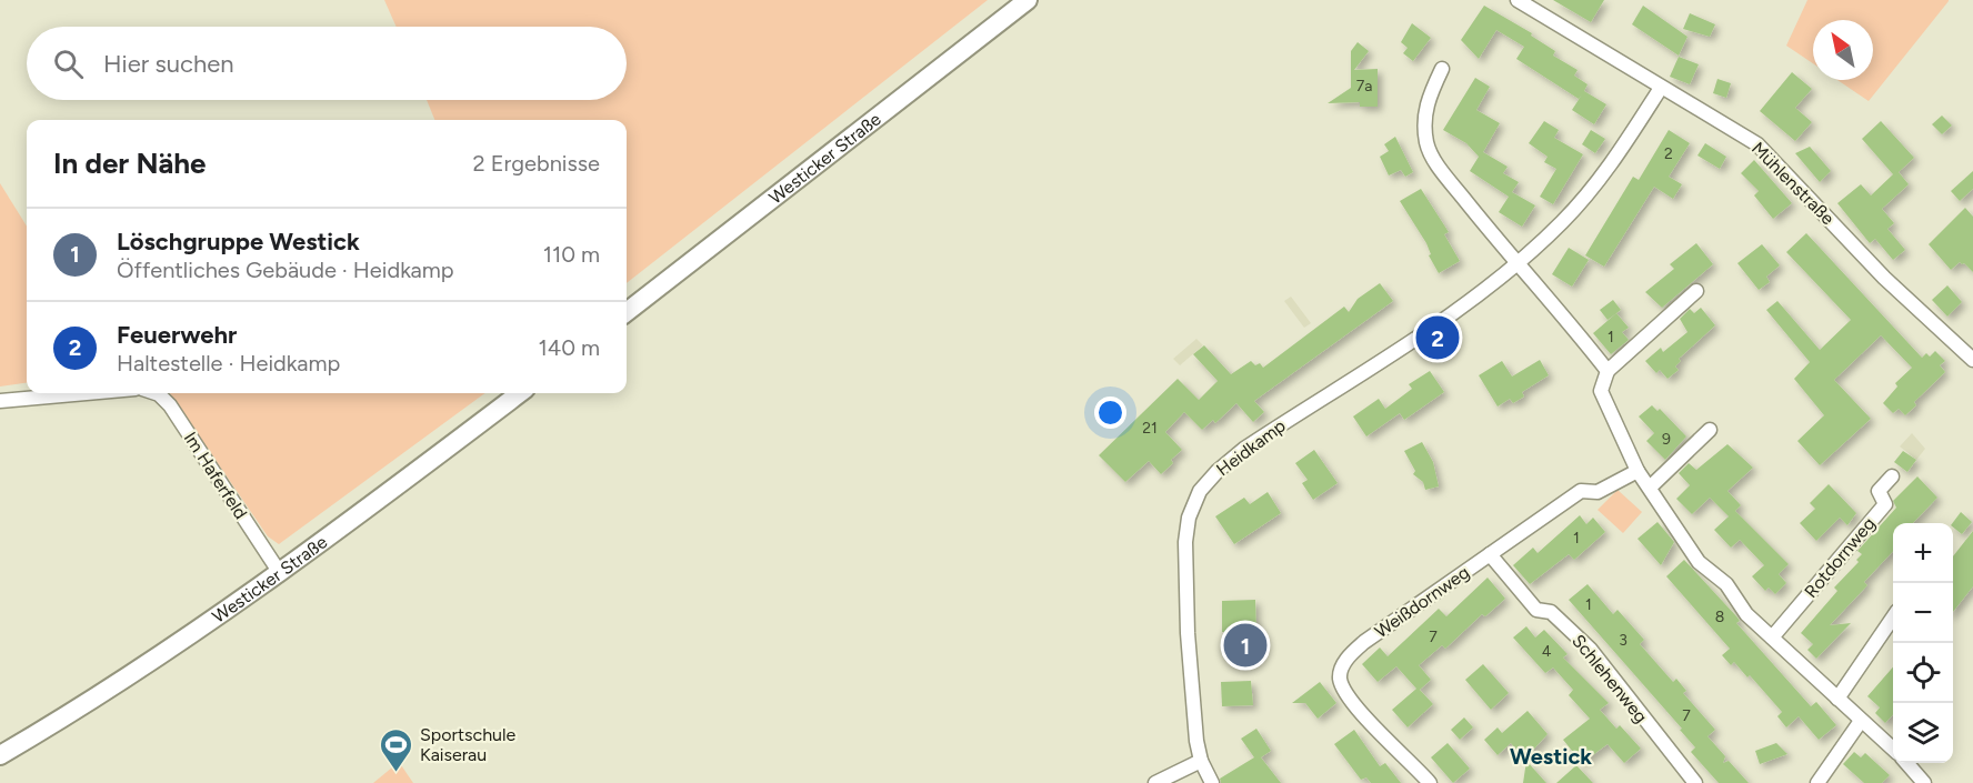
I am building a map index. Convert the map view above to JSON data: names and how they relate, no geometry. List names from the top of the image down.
{
  "streets": {
    "street": [
      "Westicker Straße",
      "Mühlenstraße",
      "Heidkamp",
      "Im Haferfeld",
      "Rotdornweg",
      "Weißdornweg",
      "Schlehenweg"
    ]
  },
  "crossings": [
    ["Westicker Straße", "Im Haferfeld"],
    ["Mühlenstraße", "Heidkamp"],
    ["Weißdornweg", "Schlehenweg"]
  ],
  "districts": ["Westick"],
  "places": {
    "sports": ["Sportschule Kaiserau"]
  },
  "house_numbers": [
    "7a",
    "2",
    "1",
    "21",
    "9",
    "1",
    "1",
    "8",
    "7",
    "3",
    "4",
    "7"
  ],
  "north": "top left",
  "page": {
    "search": "Hier suchen",
    "heading": ["In der Nähe", "2 Ergebnisse"],
    "list": [
      {
        "mark": "1",
        "name": "Löschgruppe Westick",
        "note": "Öffentliches Gebäude · Heidkamp",
        "value": "110 m"
      },
      {
        "mark": "2",
        "name": "Feuerwehr",
        "note": "Haltestelle · Heidkamp",
        "value": "140 m"
      }
    ],
    "pins": ["2", "1"],
    "map_buttons": ["+", "−"]
  }
}
